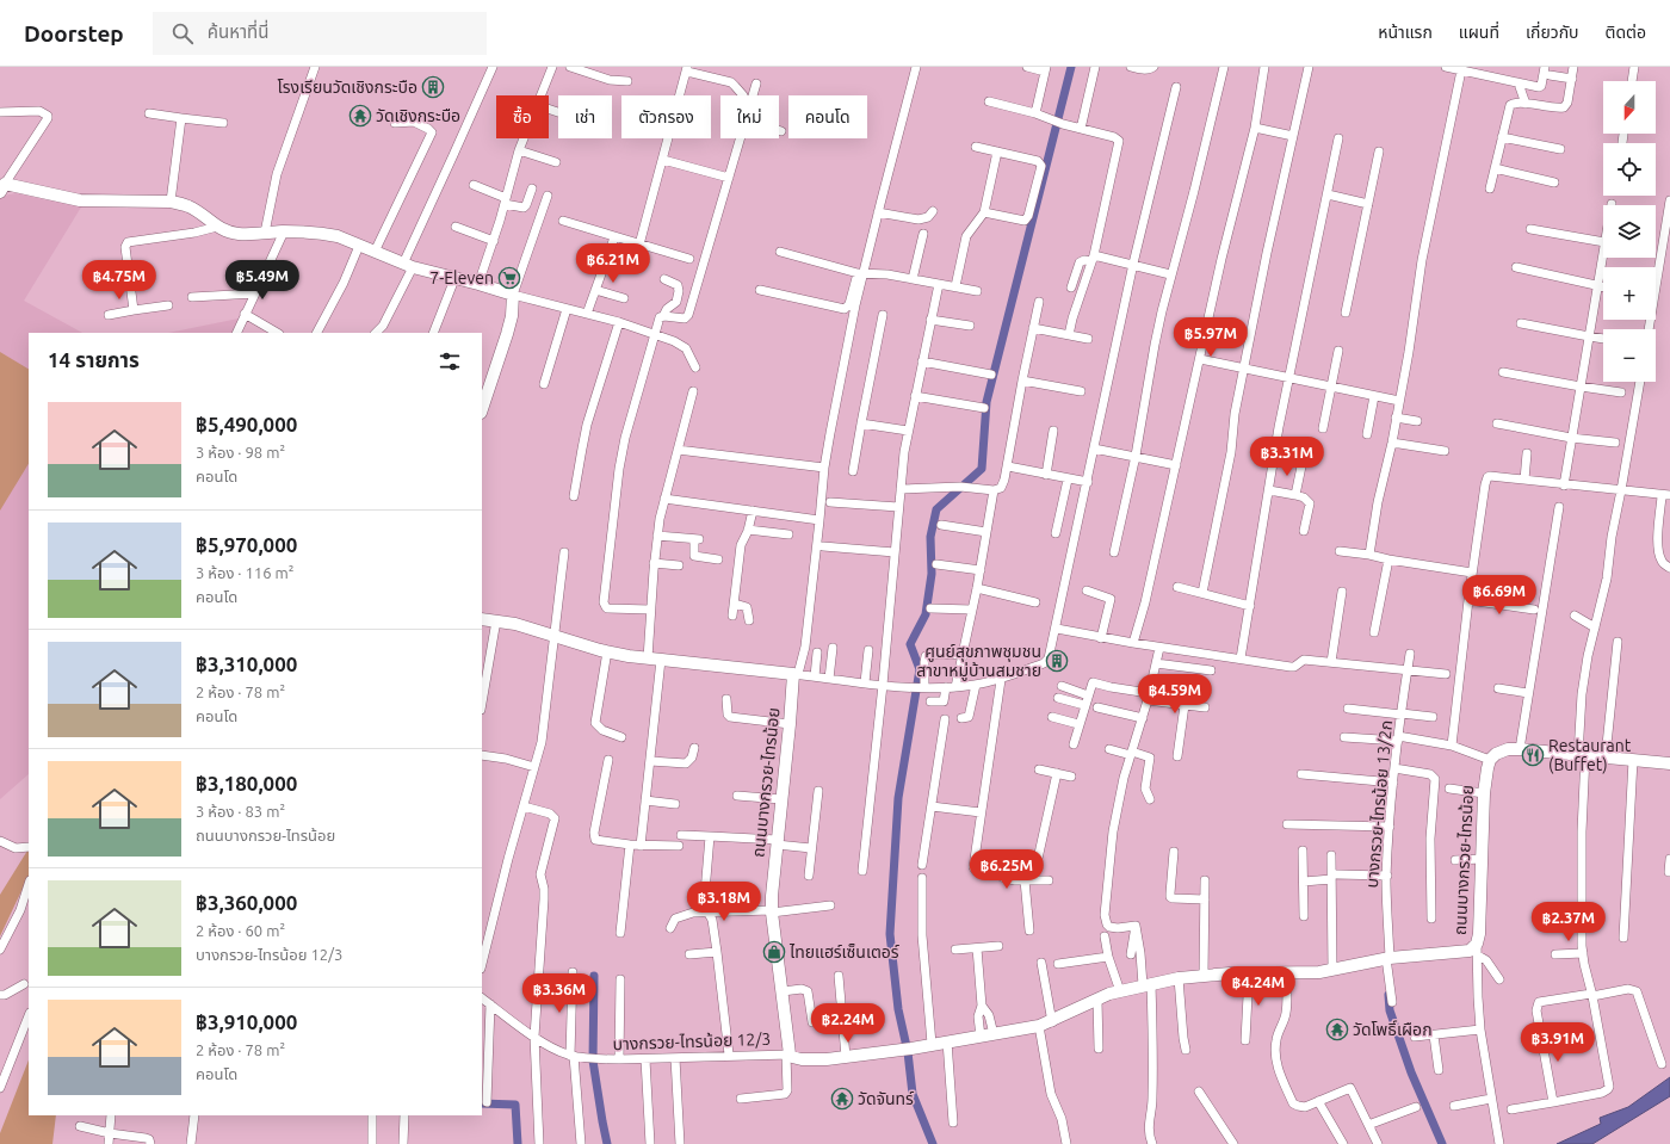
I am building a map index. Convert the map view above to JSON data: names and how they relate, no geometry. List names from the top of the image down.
{
  "streets": {
    "main road": ["ถนนบางกรวย-ไทรน้อย"],
    "street": ["บางกรวย-ไทรน้อย 13/2ก", "บางกรวย-ไทรน้อย 12/3"]
  },
  "crossings": [
    ["ถนนบางกรวย-ไทรน้อย", "บางกรวย-ไทรน้อย 13/2ก"],
    ["ถนนบางกรวย-ไทรน้อย", "บางกรวย-ไทรน้อย 12/3"]
  ],
  "places": {
    "building": ["โรงเรียนวัดเชิงกระบือ", "ศูนย์สุขภาพชุมชน สาขาหมู่บ้านสมชาย"],
    "temple": ["วัดเชิงกระบือ", "วัดโพธิ์เผือก", "วัดจันทร์"],
    "supermarket": ["7-Eleven"],
    "restaurant": ["Restaurant (Buffet)"],
    "shop": ["ไทยแฮร์เซ็นเตอร์"]
  },
  "north": "bottom",
  "page": {
    "header": "Doorstep",
    "search": "ค้นหาที่นี่",
    "nav": [
      "หน้าแรก",
      "แผนที่",
      "เกี่ยวกับ",
      "ติดต่อ"
    ],
    "map_buttons": ["+", "−"],
    "chip": [
      "ซื้อ",
      "เช่า",
      "ตัวกรอง",
      "ใหม่",
      "คอนโด"
    ],
    "price": [
      "฿6.21M",
      "฿4.75M",
      "฿5.49M",
      "฿5.97M",
      "฿3.31M",
      "฿6.69M",
      "฿4.59M",
      "฿6.25M",
      "฿3.18M",
      "฿2.37M",
      "฿4.24M",
      "฿3.36M",
      "฿2.24M",
      "฿3.91M"
    ],
    "heading": "14 รายการ",
    "list": [
      {
        "name": "฿5,490,000",
        "note": "3 ห้อง · 98 m² · คอนโด"
      },
      {
        "name": "฿5,970,000",
        "note": "3 ห้อง · 116 m² · คอนโด"
      },
      {
        "name": "฿3,310,000",
        "note": "2 ห้อง · 78 m² · คอนโด"
      },
      {
        "name": "฿3,180,000",
        "note": "3 ห้อง · 83 m² · ถนนบางกรวย-ไทรน้อย"
      },
      {
        "name": "฿3,360,000",
        "note": "2 ห้อง · 60 m² · บางกรวย-ไทรน้อย 12/3"
      },
      {
        "name": "฿3,910,000",
        "note": "2 ห้อง · 78 m² · คอนโด"
      }
    ]
  }
}
